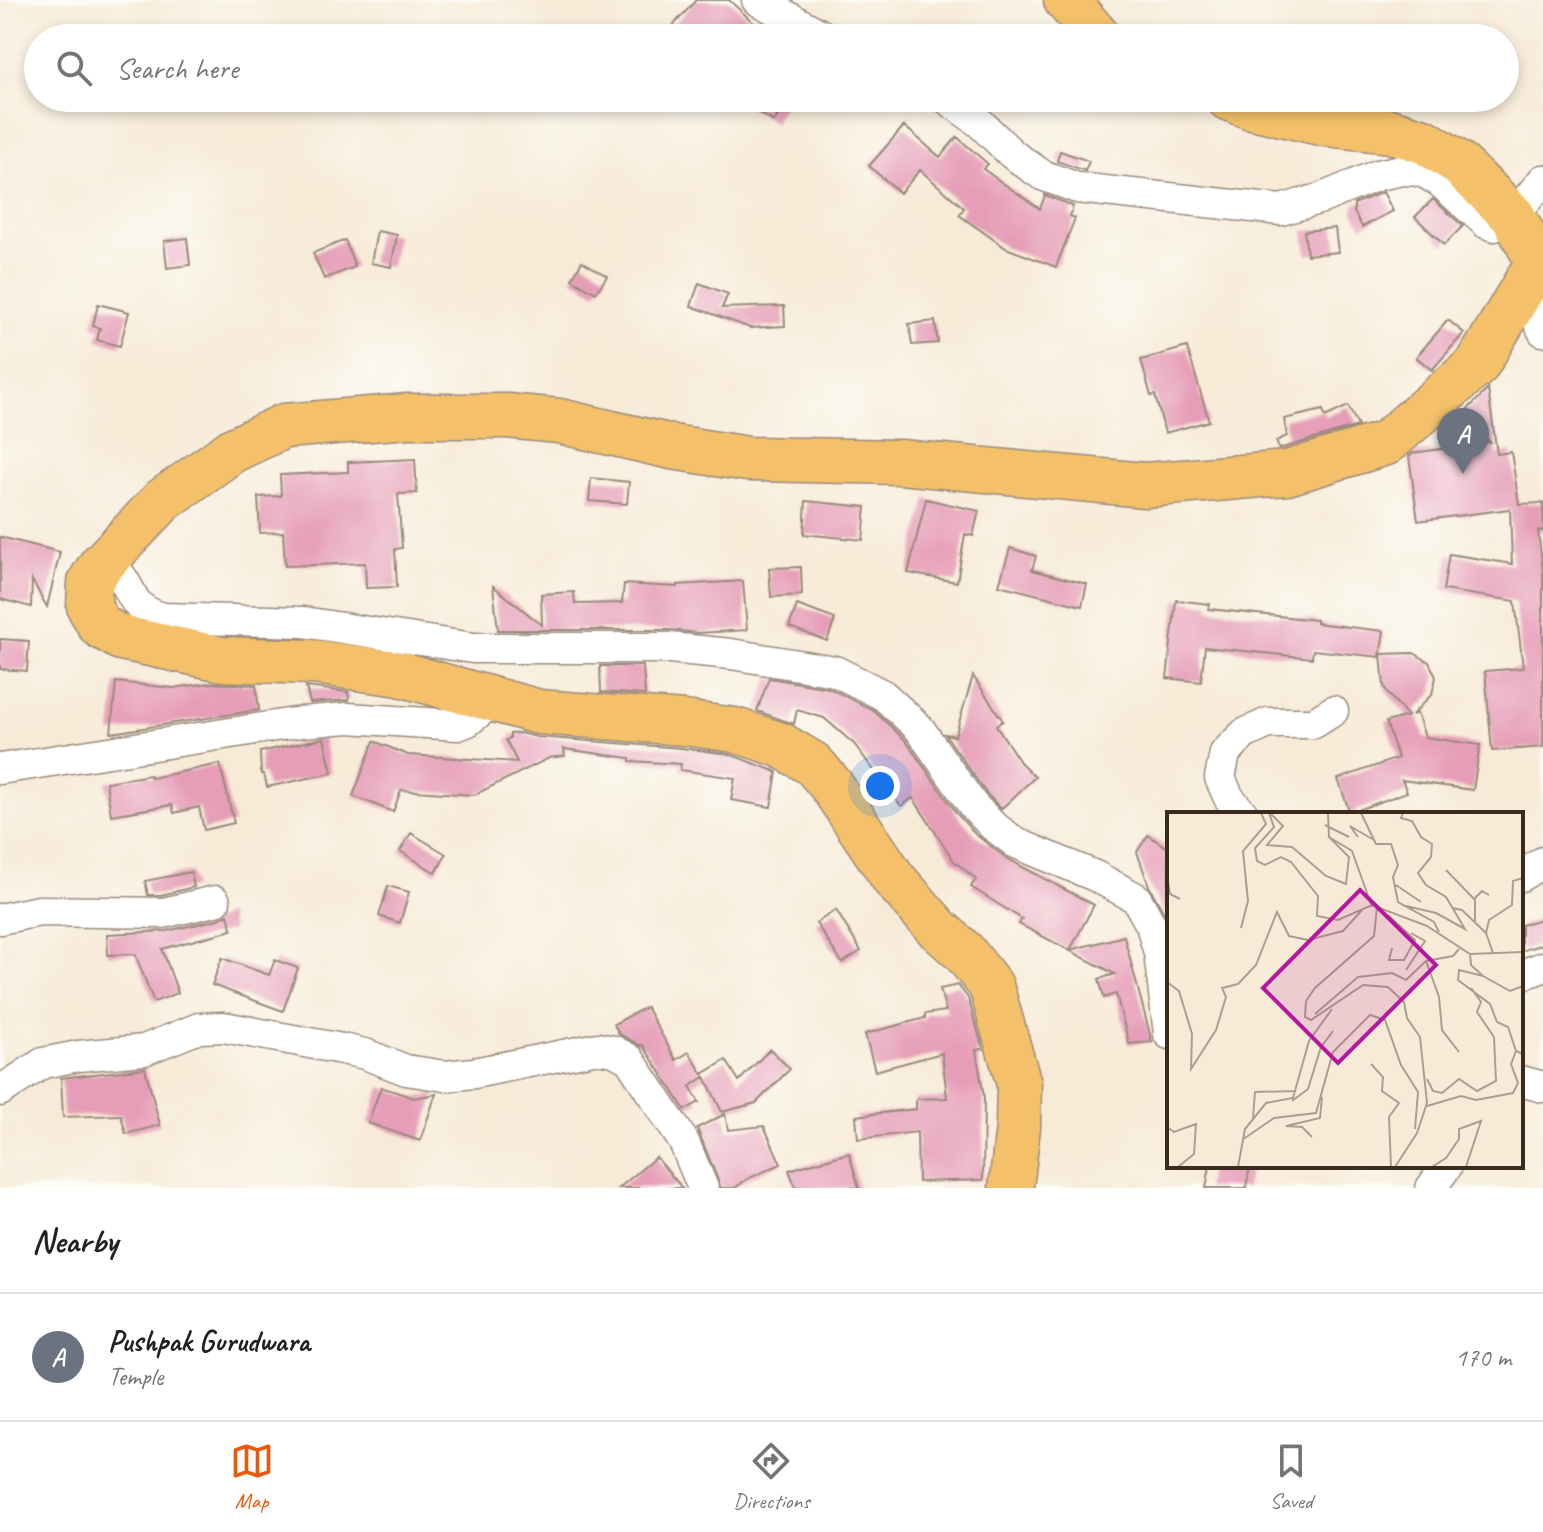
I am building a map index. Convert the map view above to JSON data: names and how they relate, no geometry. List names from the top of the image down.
{
  "page": {
    "search": "Search here",
    "pins": "A",
    "heading": "Nearby",
    "list": [
      {
        "mark": "A",
        "name": "Pushpak Gurudwara",
        "note": "Temple",
        "value": "170 m"
      }
    ],
    "nav": ["Map", "Directions", "Saved"]
  }
}
